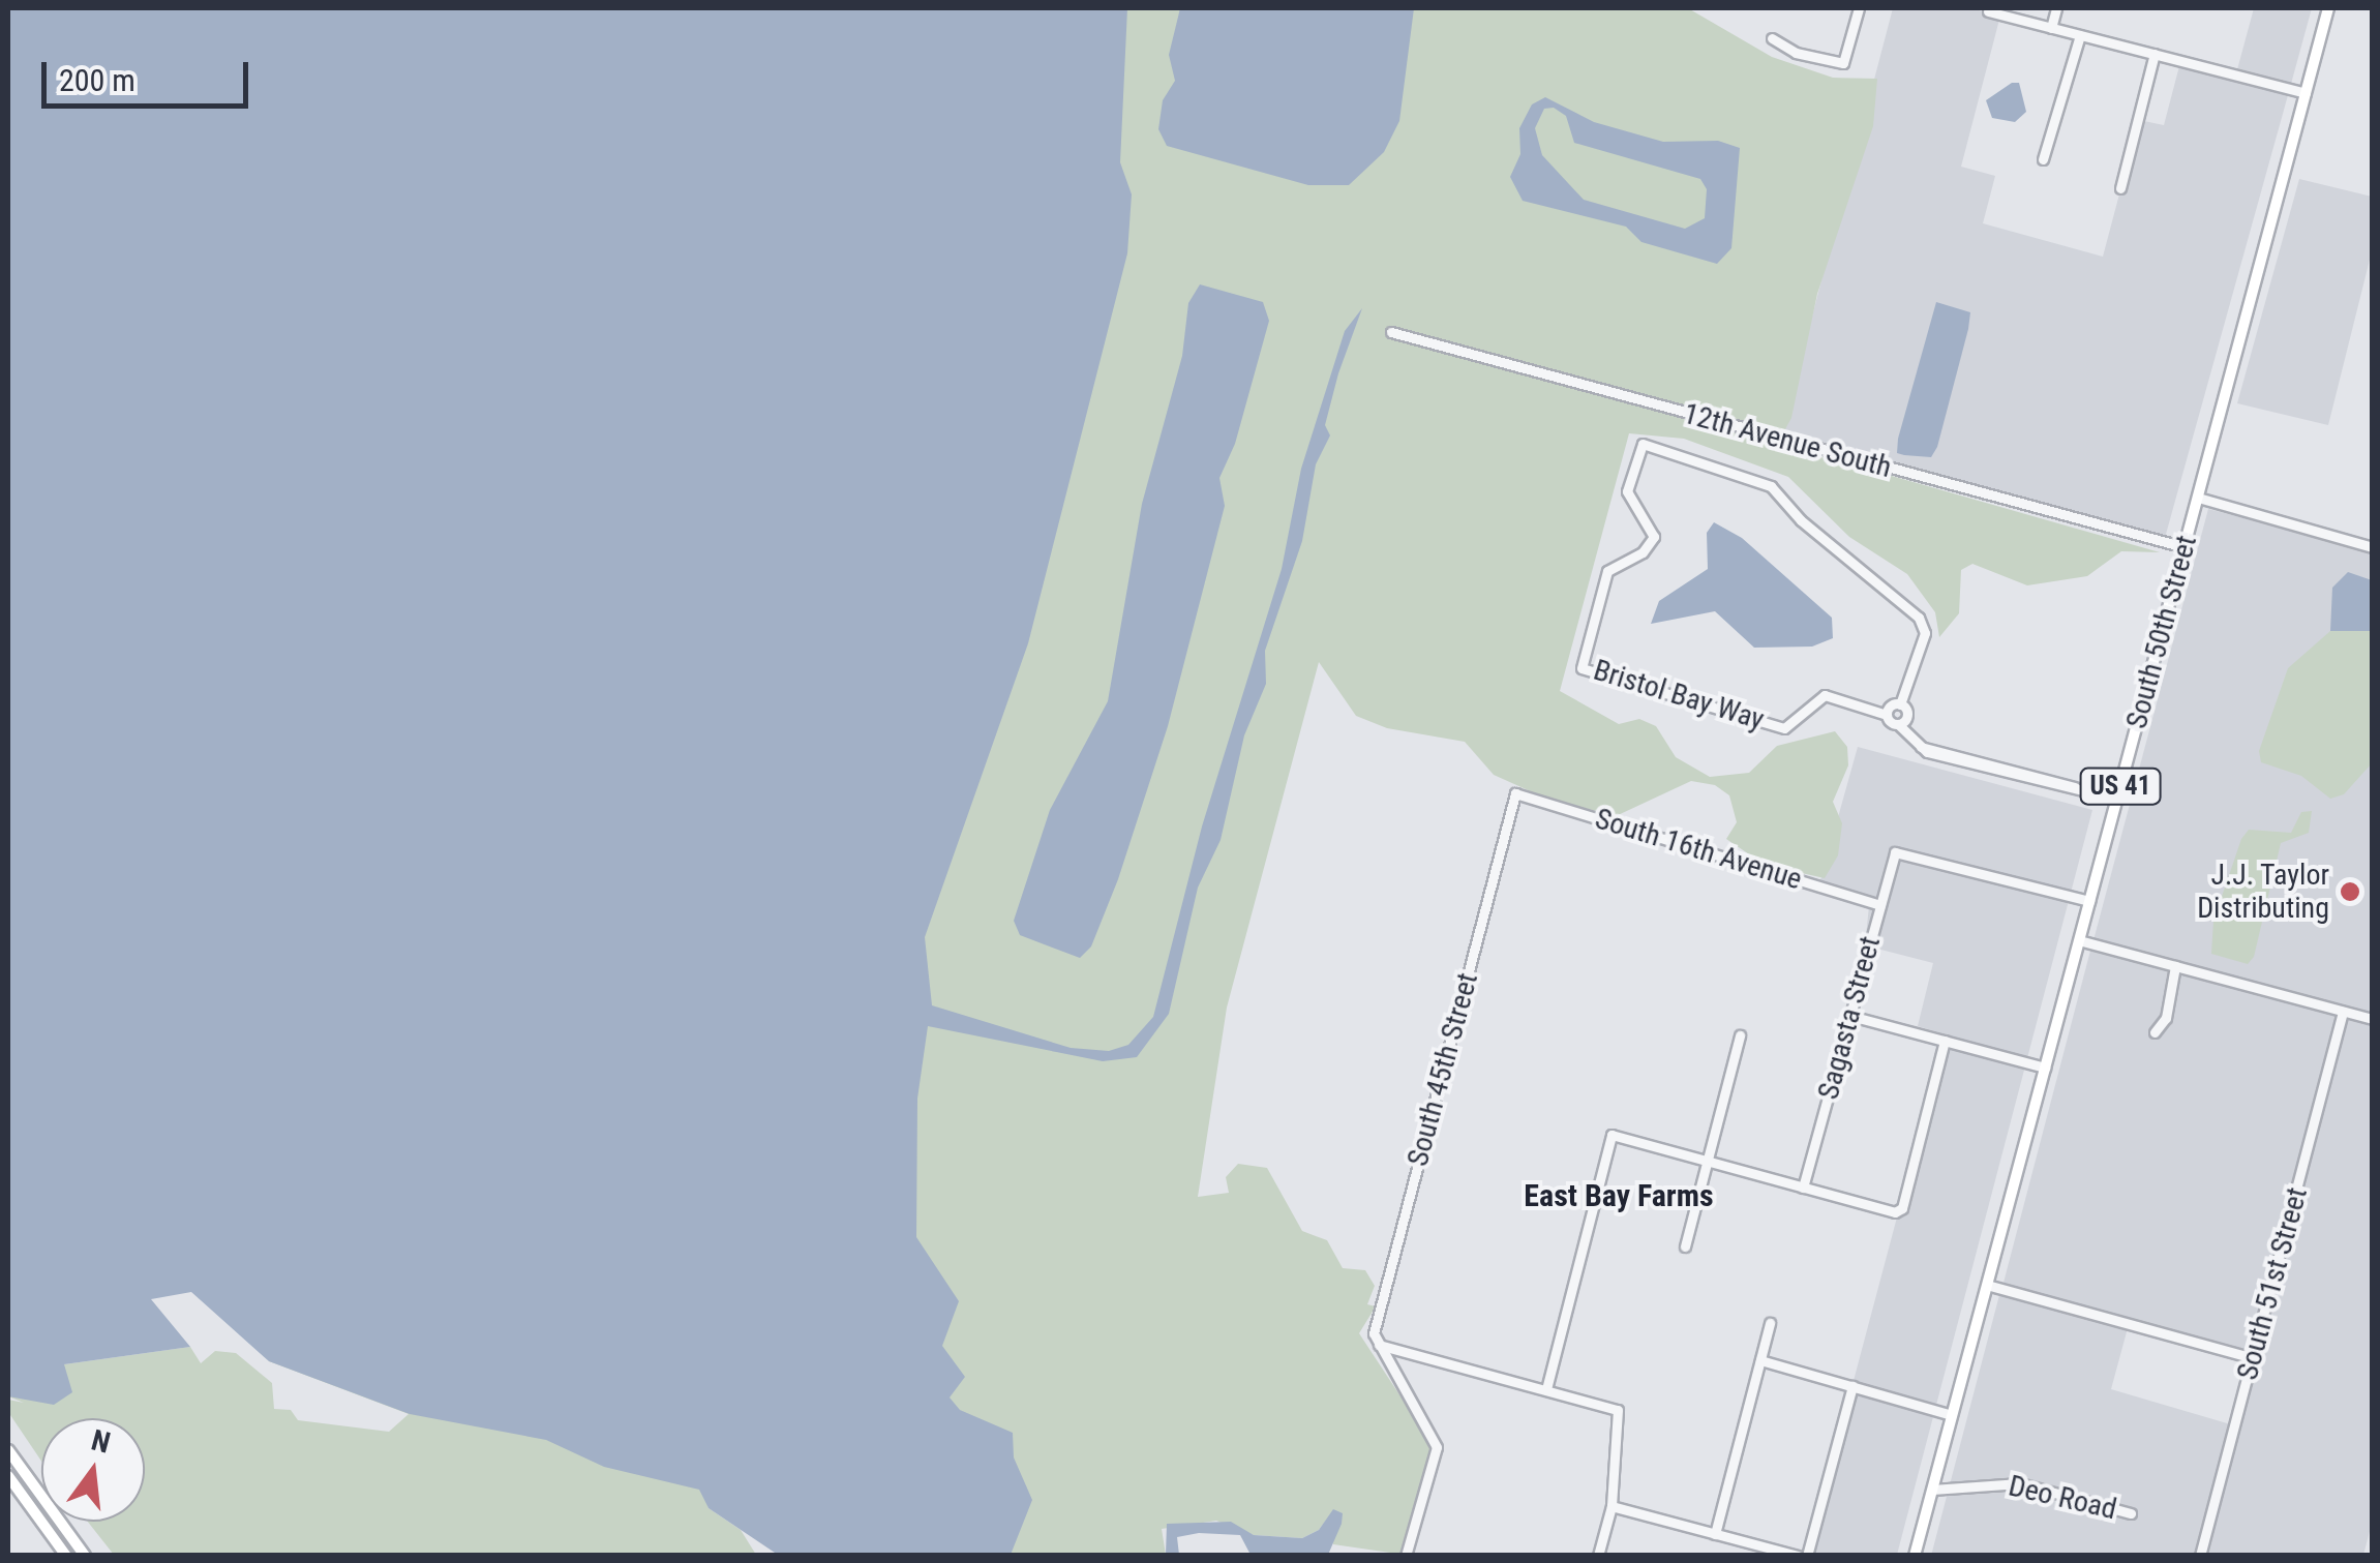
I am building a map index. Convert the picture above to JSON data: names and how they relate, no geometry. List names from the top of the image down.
{
  "streets": {
    "main road": ["South 50th Street", "US 41"],
    "street": [
      "12th Avenue South",
      "Bristol Bay Way",
      "South 16th Avenue",
      "Sagasta Street",
      "South 45th Street",
      "South 51st Street",
      "Deo Road"
    ]
  },
  "crossings": [
    ["12th Avenue South", "South 50th Street"],
    ["South 50th Street", "Sagasta Street"],
    ["South 50th Street", "Deo Road"],
    ["South 16th Avenue", "Sagasta Street"],
    ["South 16th Avenue", "South 45th Street"]
  ],
  "districts": ["East Bay Farms"],
  "places": ["J.J. Taylor Distributing"],
  "scale_bar": "200 m",
  "north": "top"
}
